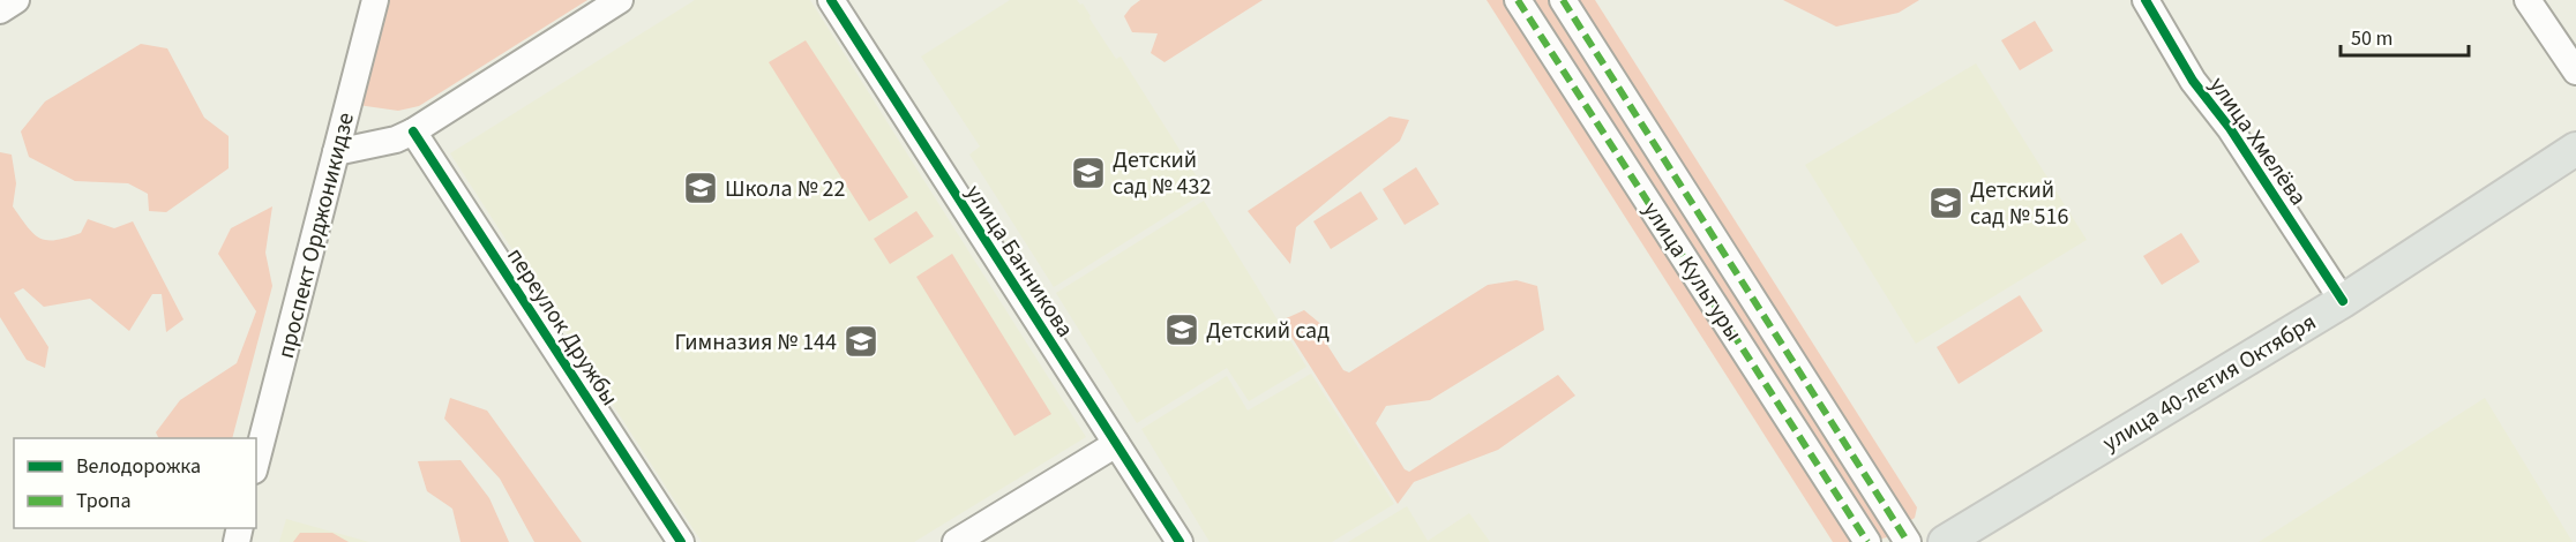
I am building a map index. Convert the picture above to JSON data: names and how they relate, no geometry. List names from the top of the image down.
{
  "streets": {
    "main road": ["улица 40-летия Октября"],
    "street": [
      "улица Хмелёва",
      "проспект Орджоникидзе",
      "улица Банникова",
      "улица Культуры",
      "переулок Дружбы"
    ]
  },
  "crossings": [
    ["улица Хмелёва", "улица 40-летия Октября"]
  ],
  "places": {
    "school or university": [
      "Детский сад № 432",
      "Школа № 22",
      "Детский сад № 516",
      "Детский сад",
      "Гимназия № 144"
    ]
  },
  "legend": ["Велодорожка", "Тропа"],
  "scale_bar": "50 m"
}
